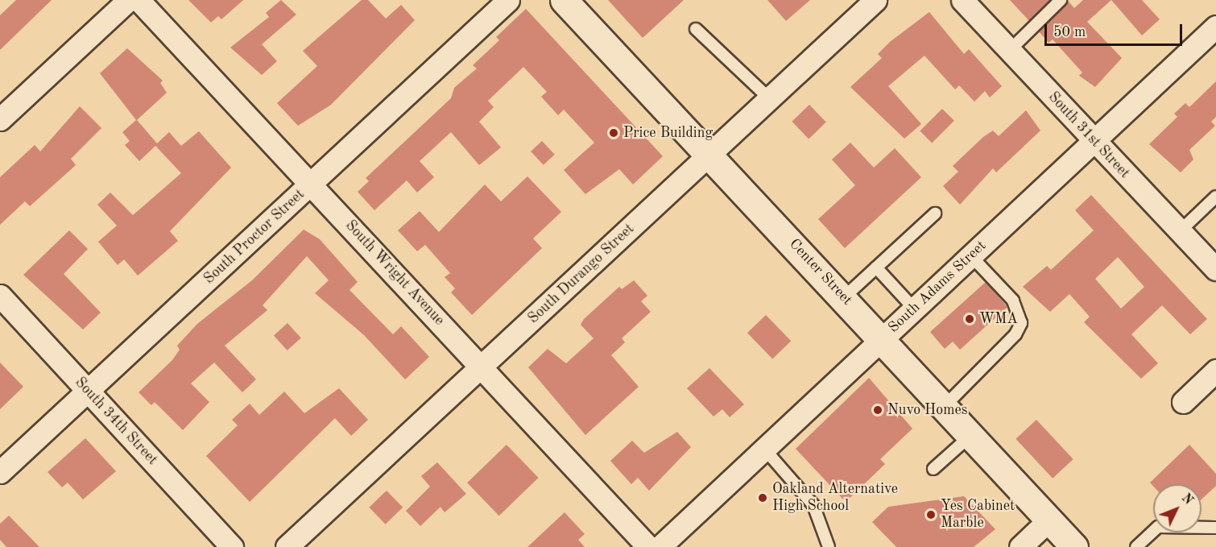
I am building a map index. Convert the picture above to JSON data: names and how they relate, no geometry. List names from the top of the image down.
{
  "streets": {
    "main road": ["Center Street"],
    "street": [
      "South 31st Street",
      "South Proctor Street",
      "South Wright Avenue",
      "South Durango Street",
      "South Adams Street",
      "South 34th Street"
    ]
  },
  "crossings": [
    ["South 31st Street", "South Adams Street"],
    ["South Proctor Street", "South Wright Avenue"],
    ["South Proctor Street", "South 34th Street"],
    ["Center Street", "South Durango Street"],
    ["Center Street", "South Adams Street"],
    ["South Wright Avenue", "South Durango Street"]
  ],
  "places": [
    "Price Building",
    "WMA",
    "Nuvo Homes",
    "Oakland Alternative High School",
    "Yes Cabinet Marble"
  ],
  "scale_bar": "50 m",
  "north": "top right"
}
